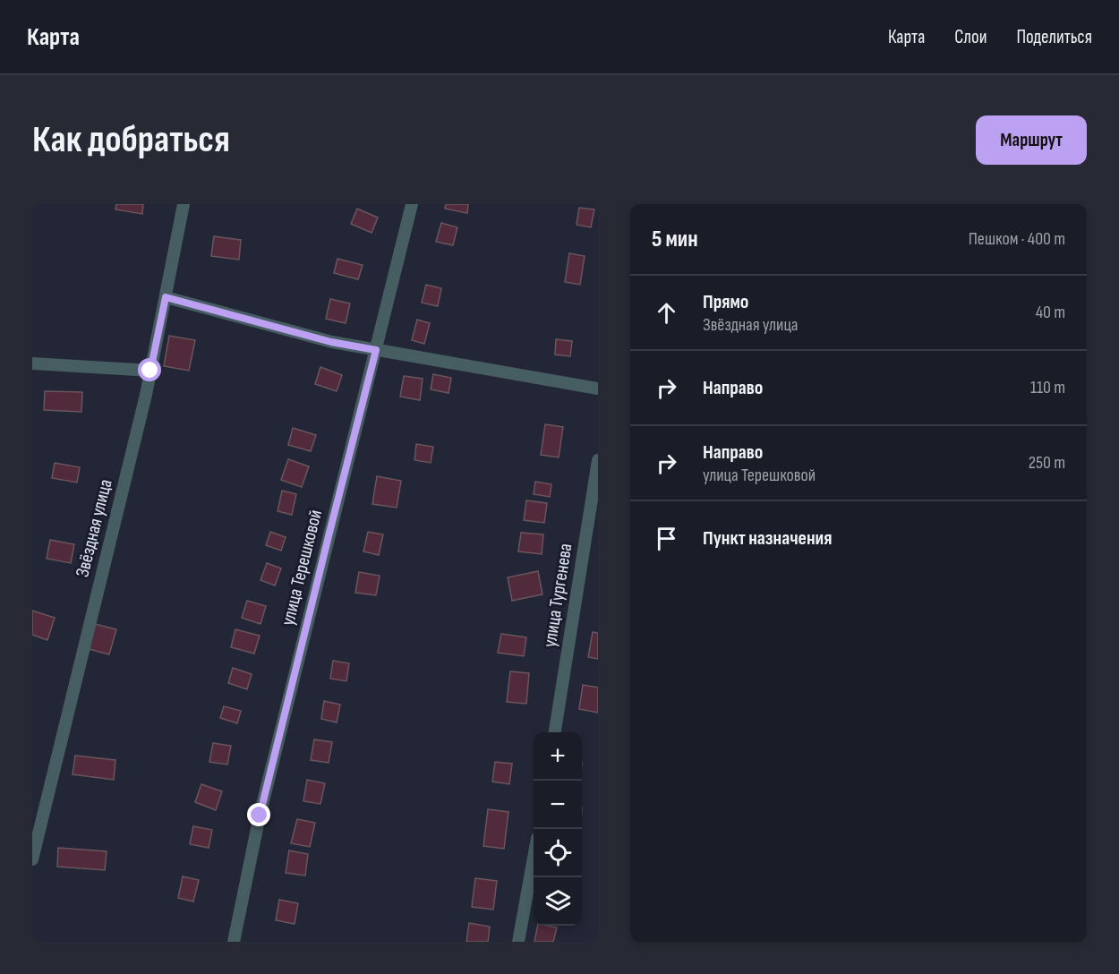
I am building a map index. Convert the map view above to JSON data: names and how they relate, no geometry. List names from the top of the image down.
{
  "streets": {
    "street": ["Звёздная улица", "улица Терешковой", "улица Тургенева"]
  },
  "page": {
    "header": "Карта",
    "nav": ["Карта", "Слои", "Поделиться"],
    "buttons": "Маршрут",
    "title": "Как добраться",
    "heading": ["5 мин", "Пешком · 400 m"],
    "list": [
      ["Прямо", "Звёздная улица", "40 m"],
      ["Направо", "110 m"],
      ["Направо", "улица Терешковой", "250 m"],
      "Пункт назначения"
    ],
    "map_buttons": ["+", "−"]
  }
}
